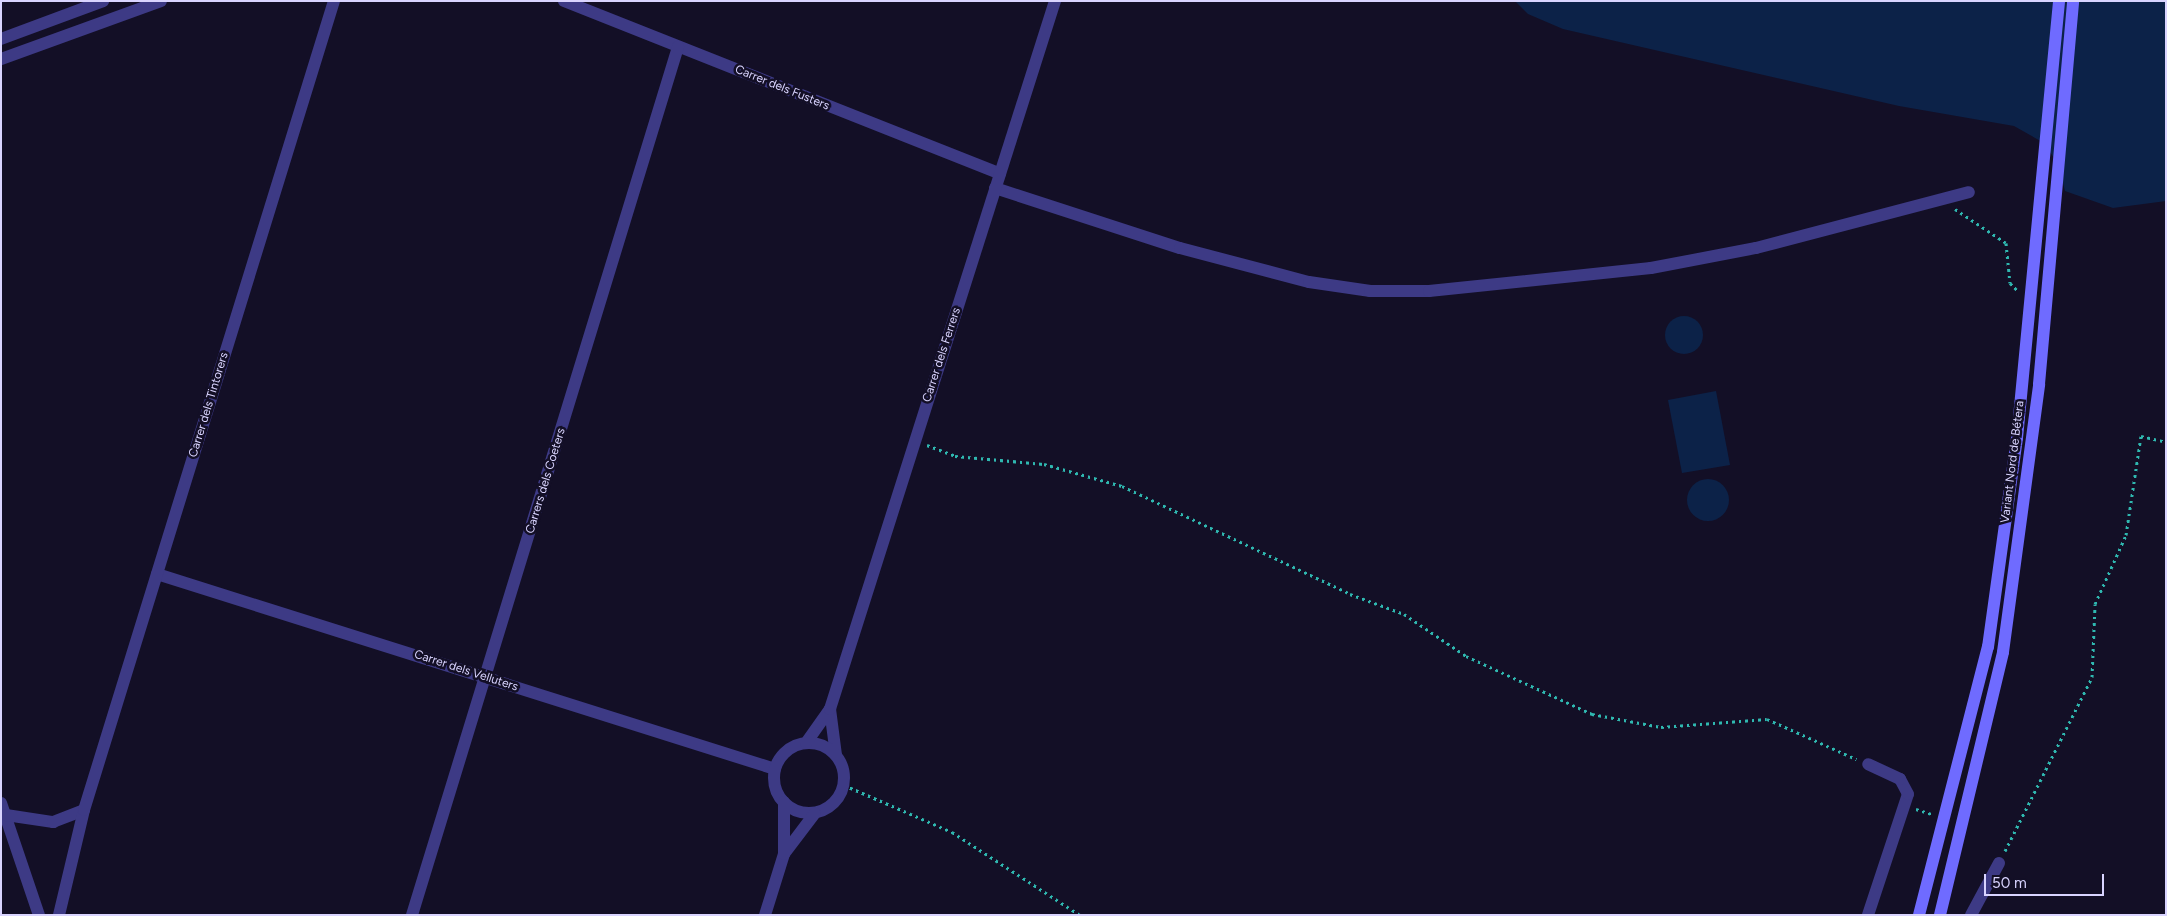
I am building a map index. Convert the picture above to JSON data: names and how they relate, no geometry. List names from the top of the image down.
{
  "streets": {
    "main road": ["Variant Nord de Bétera"],
    "street": [
      "Carrer dels Fusters",
      "Carrer dels Ferrers",
      "Carrer dels Tintorers",
      "Carrers dels Coeters",
      "Carrer dels Velluters"
    ]
  },
  "crossings": [
    ["Carrer dels Fusters", "Carrer dels Ferrers"],
    ["Carrer dels Fusters", "Carrers dels Coeters"],
    ["Carrer dels Ferrers", "Carrer dels Velluters"],
    ["Carrer dels Tintorers", "Carrer dels Velluters"],
    ["Carrers dels Coeters", "Carrer dels Velluters"]
  ],
  "scale_bar": "50 m"
}
